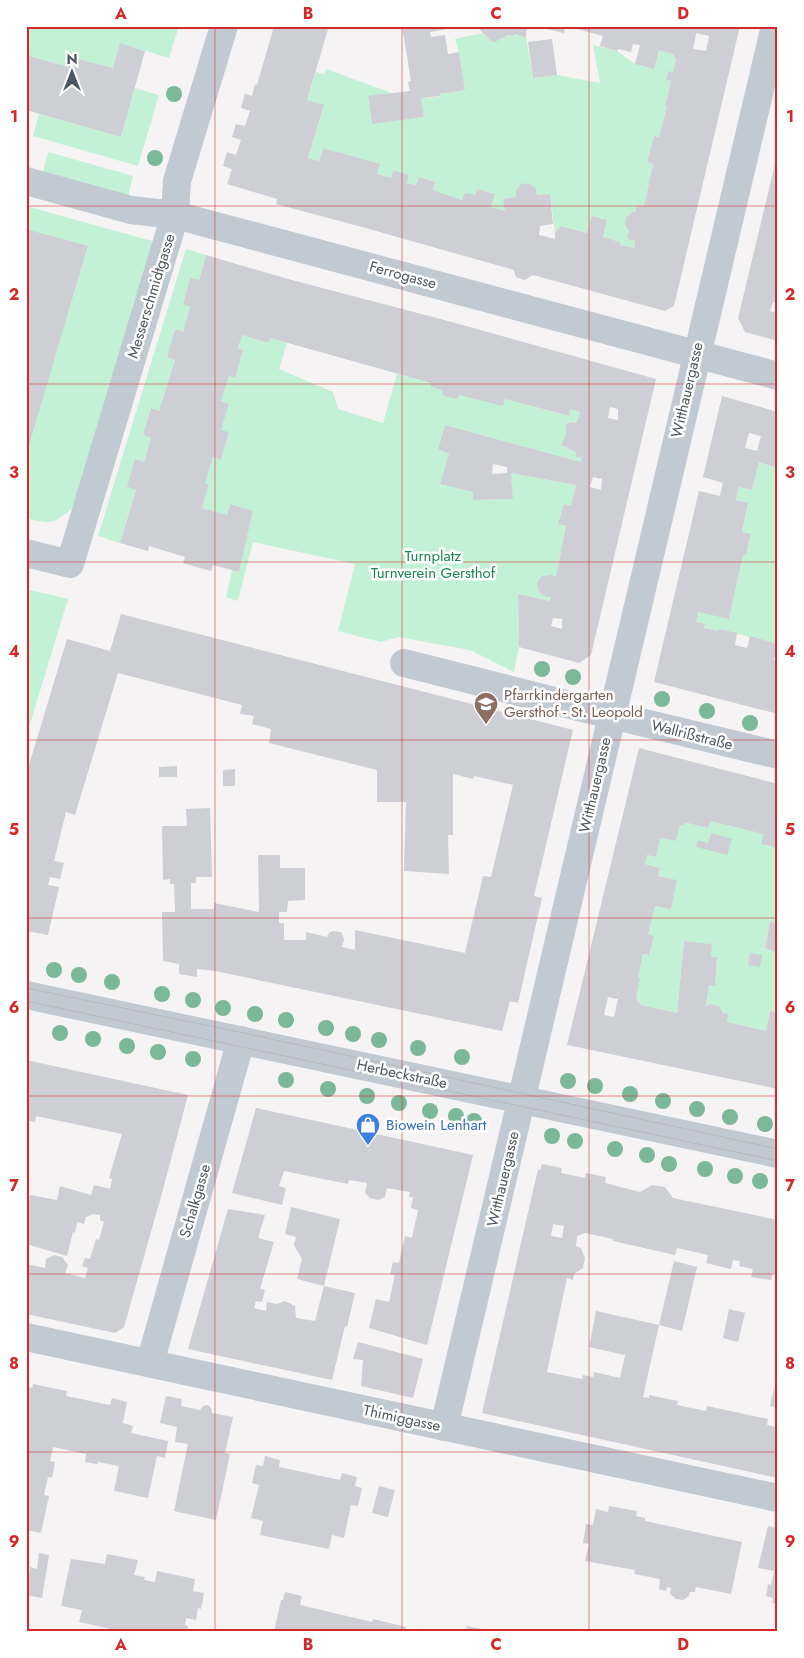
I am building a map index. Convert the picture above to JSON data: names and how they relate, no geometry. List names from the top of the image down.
{
  "streets": {
    "street": [
      "Ferrogasse",
      "Messerschmidtgasse",
      "Witthauergasse",
      "Wallrißstraße",
      "Herbeckstraße",
      "Schalkgasse",
      "Thimiggasse"
    ]
  },
  "crossings": [
    ["Ferrogasse", "Messerschmidtgasse"],
    ["Ferrogasse", "Witthauergasse"],
    ["Witthauergasse", "Wallrißstraße"],
    ["Witthauergasse", "Herbeckstraße"],
    ["Witthauergasse", "Thimiggasse"],
    ["Herbeckstraße", "Schalkgasse"],
    ["Schalkgasse", "Thimiggasse"]
  ],
  "parks": ["Turnplatz Turnverein Gersthof"],
  "places": {
    "school or university": ["Pfarrkindergarten Gersthof - St. Leopold"],
    "shop": ["Biowein Lenhart"]
  },
  "north": "top",
  "grid": {
    "columns": [
      "A",
      "B",
      "C",
      "D"
    ],
    "rows": [
      "1",
      "2",
      "3",
      "4",
      "5",
      "6",
      "7",
      "8",
      "9"
    ]
  }
}
